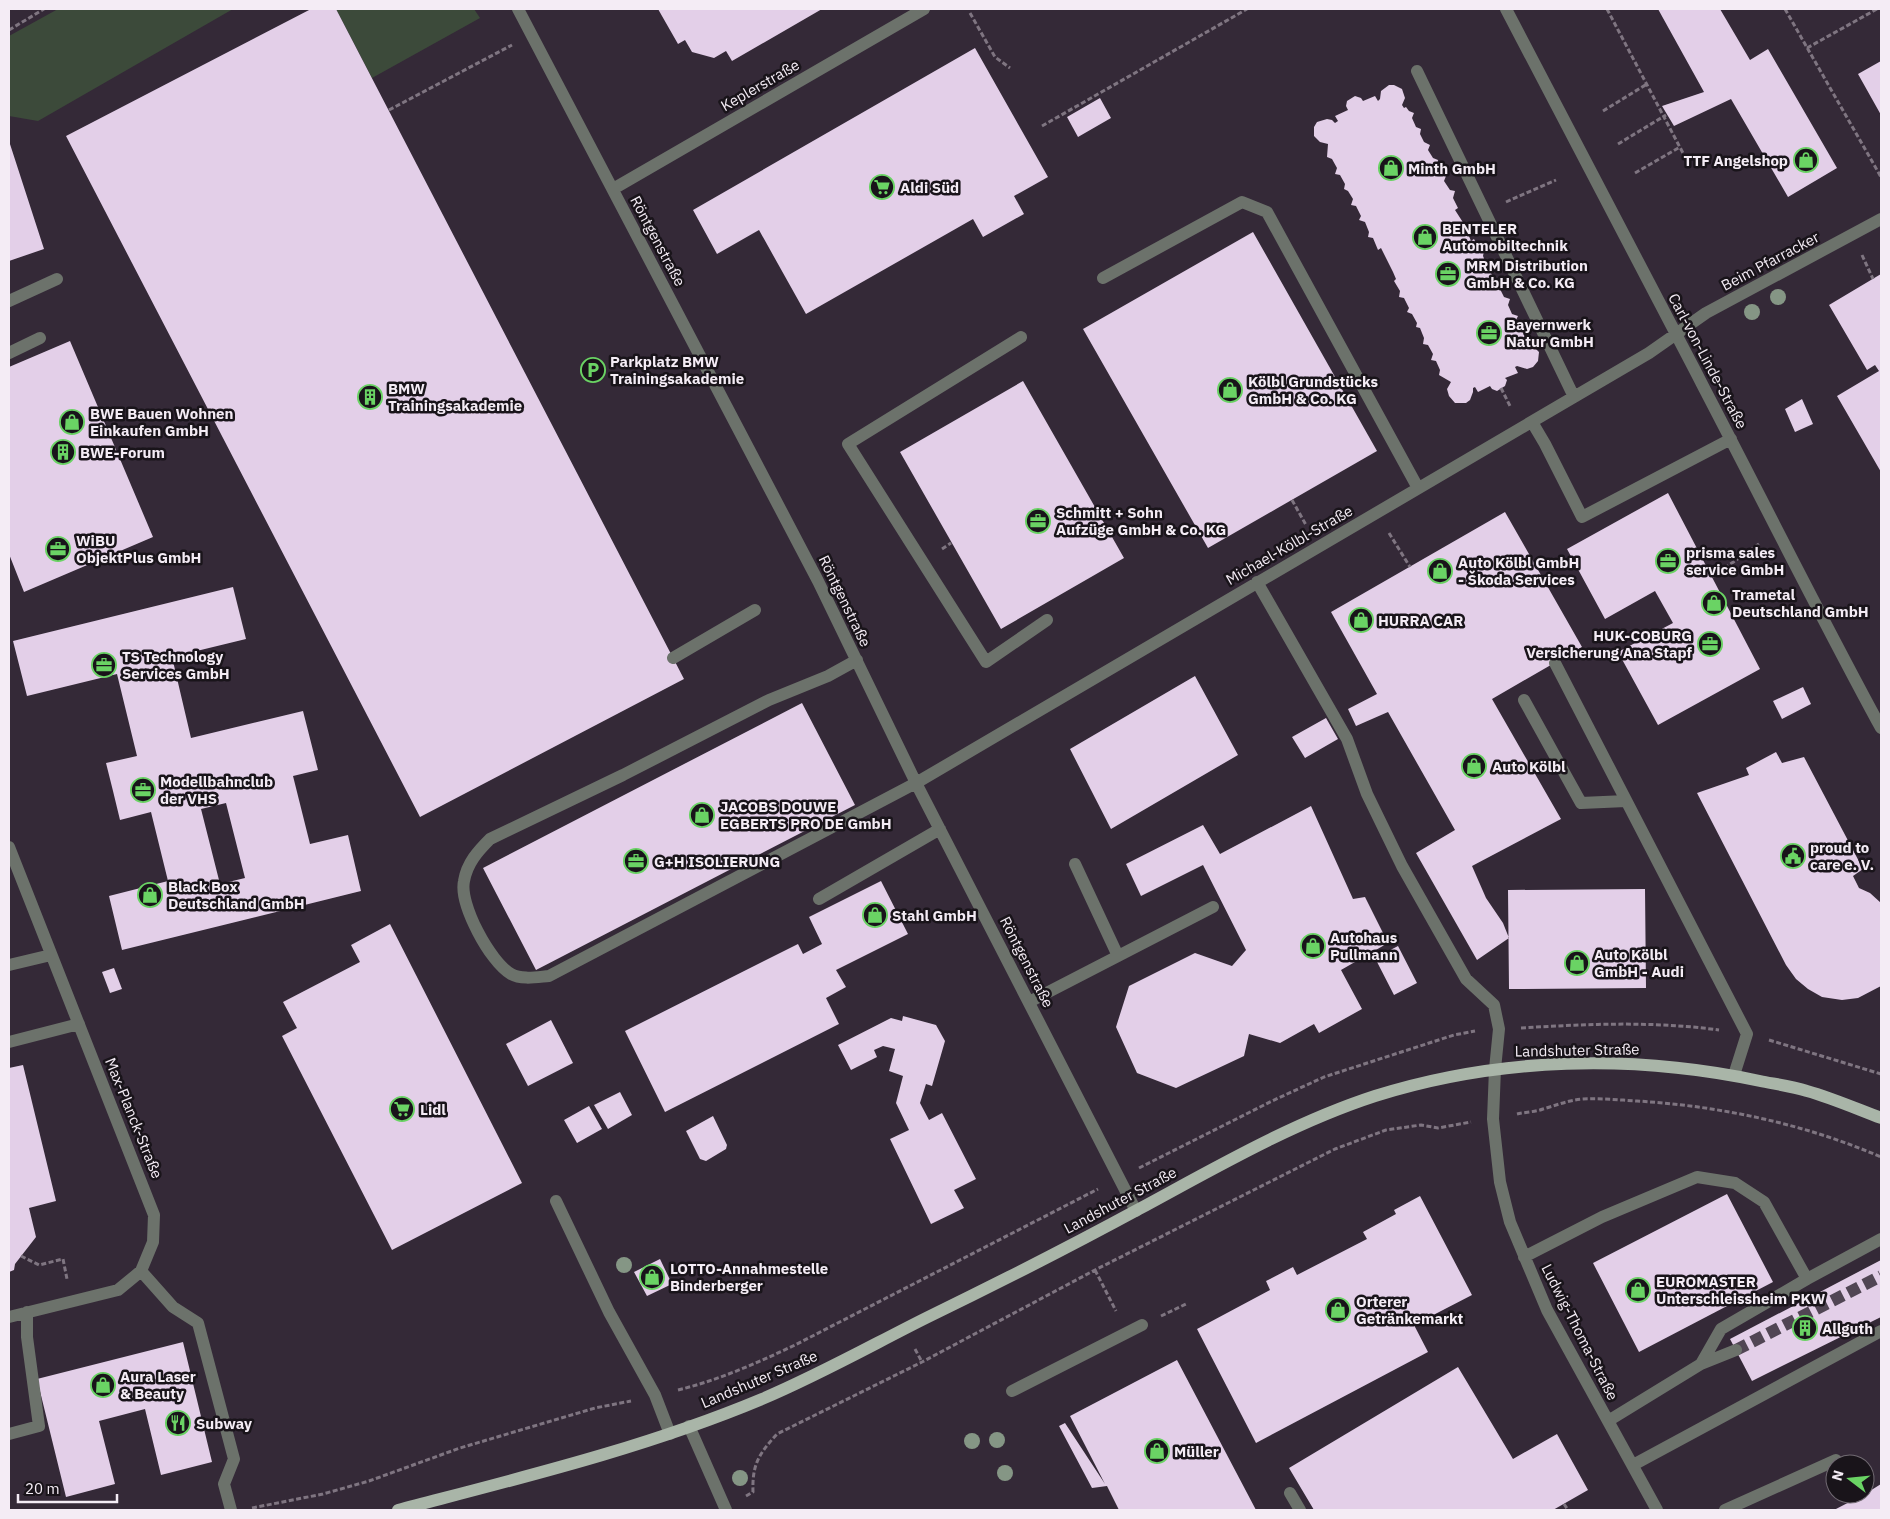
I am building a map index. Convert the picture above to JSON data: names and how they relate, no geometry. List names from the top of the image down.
{
  "streets": {
    "main road": ["Landshuter Straße"],
    "street": [
      "Keplerstraße",
      "Röntgenstraße",
      "Beim Pfarracker",
      "Carl-von-Linde-Straße",
      "Michael-Kölbl-Straße",
      "Max-Planck-Straße",
      "Ludwig-Thoma-Straße"
    ]
  },
  "crossings": [
    ["Keplerstraße", "Röntgenstraße"],
    ["Röntgenstraße", "Michael-Kölbl-Straße"],
    ["Röntgenstraße", "Landshuter Straße"],
    ["Beim Pfarracker", "Carl-von-Linde-Straße"],
    ["Beim Pfarracker", "Michael-Kölbl-Straße"],
    ["Carl-von-Linde-Straße", "Michael-Kölbl-Straße"],
    ["Michael-Kölbl-Straße", "Ludwig-Thoma-Straße"],
    ["Landshuter Straße", "Ludwig-Thoma-Straße"]
  ],
  "places": {
    "shop": [
      "TTF Angelshop",
      "Minth GmbH",
      "BENTELER Automobiltechnik",
      "Kölbl Grundstücks GmbH & Co. KG",
      "BWE Bauen Wohnen Einkaufen GmbH",
      "Auto Kölbl GmbH - Škoda Services",
      "Trametal Deutschland GmbH",
      "HURRA CAR",
      "Auto Kölbl",
      "JACOBS DOUWE EGBERTS PRO DE GmbH",
      "Black Box Deutschland GmbH",
      "Stahl GmbH",
      "Autohaus Pullmann",
      "Auto Kölbl GmbH - Audi",
      "LOTTO-Annahmestelle Binderberger",
      "EUROMASTER Unterschleissheim PKW",
      "Orterer Getränkemarkt",
      "Aura Laser & Beauty",
      "Müller"
    ],
    "supermarket": ["Aldi Süd", "Lidl"],
    "office": [
      "MRM Distribution GmbH & Co. KG",
      "Bayernwerk Natur GmbH",
      "Schmitt + Sohn Aufzüge GmbH & Co. KG",
      "WiBU ObjektPlus GmbH",
      "prisma sales service GmbH",
      "HUK-COBURG Versicherung Ana Stapf",
      "TS Technology Services GmbH",
      "Modellbahnclub der VHS",
      "G+H ISOLIERUNG"
    ],
    "parking": ["Parkplatz BMW Trainingsakademie"],
    "building": ["BMW Trainingsakademie", "BWE-Forum", "Allguth"],
    "public building": ["proud to care e. V."],
    "restaurant": ["Subway"]
  },
  "scale_bar": "20 m",
  "north": "left"
}
